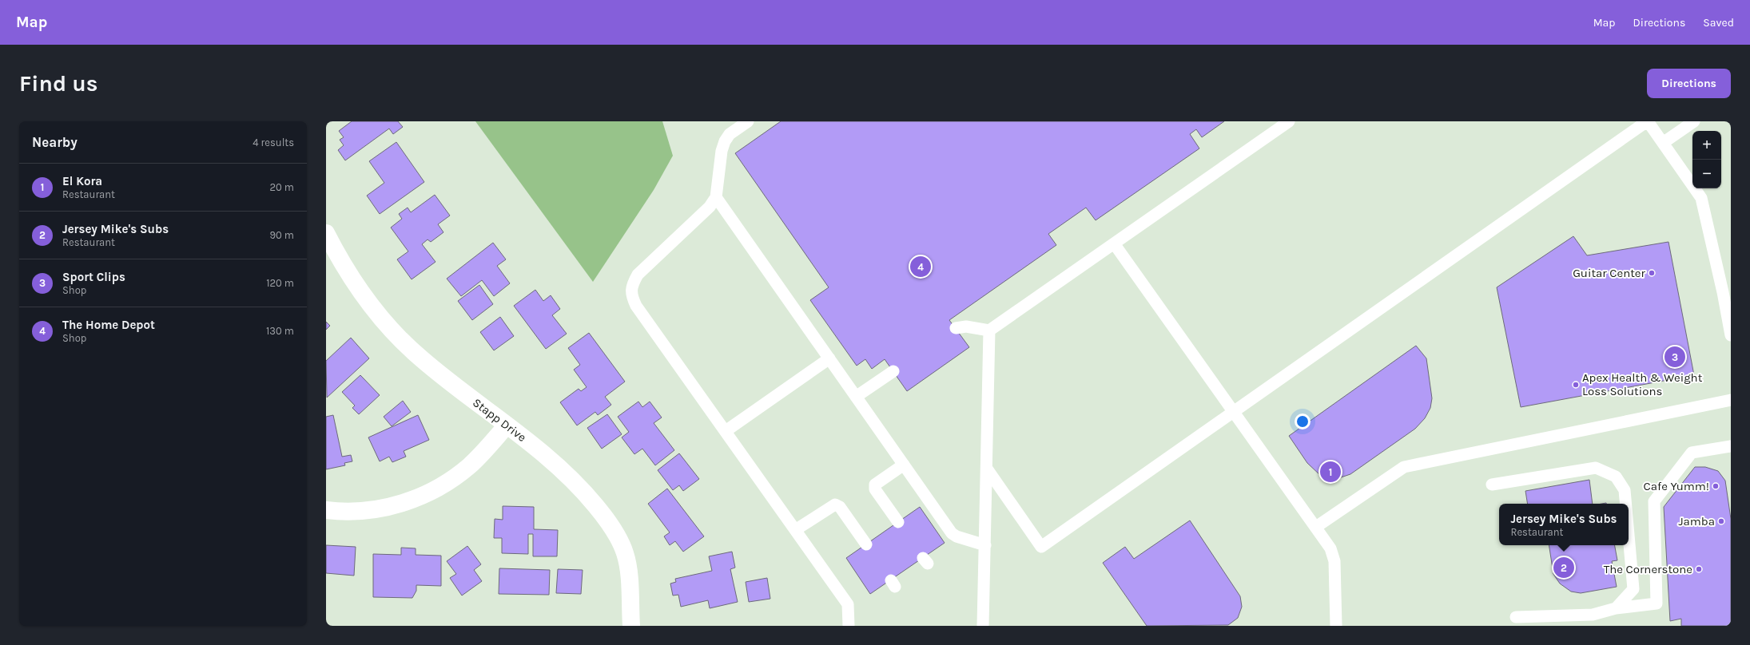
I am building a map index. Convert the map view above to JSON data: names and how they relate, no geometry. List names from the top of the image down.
{
  "streets": {
    "street": ["Stapp Drive"]
  },
  "places": [
    "Guitar Center",
    "Apex Health & Weight Loss Solutions",
    "Cafe Yumm!",
    "Jamba",
    "The Cornerstone"
  ],
  "page": {
    "header": "Map",
    "nav": ["Map", "Directions", "Saved"],
    "buttons": "Directions",
    "title": "Find us",
    "heading": ["Nearby", "4 results"],
    "map_buttons": ["+", "−"],
    "list": [
      {
        "mark": "1",
        "name": "El Kora",
        "note": "Restaurant",
        "value": "20 m"
      },
      {
        "mark": "2",
        "name": "Jersey Mike's Subs",
        "note": "Restaurant",
        "value": "90 m"
      },
      {
        "mark": "3",
        "name": "Sport Clips",
        "note": "Shop",
        "value": "120 m"
      },
      {
        "mark": "4",
        "name": "The Home Depot",
        "note": "Shop",
        "value": "130 m"
      }
    ],
    "pins": [
      "4",
      "3",
      "1",
      "2"
    ],
    "popup": ["Jersey Mike's Subs", "Restaurant"]
  }
}
